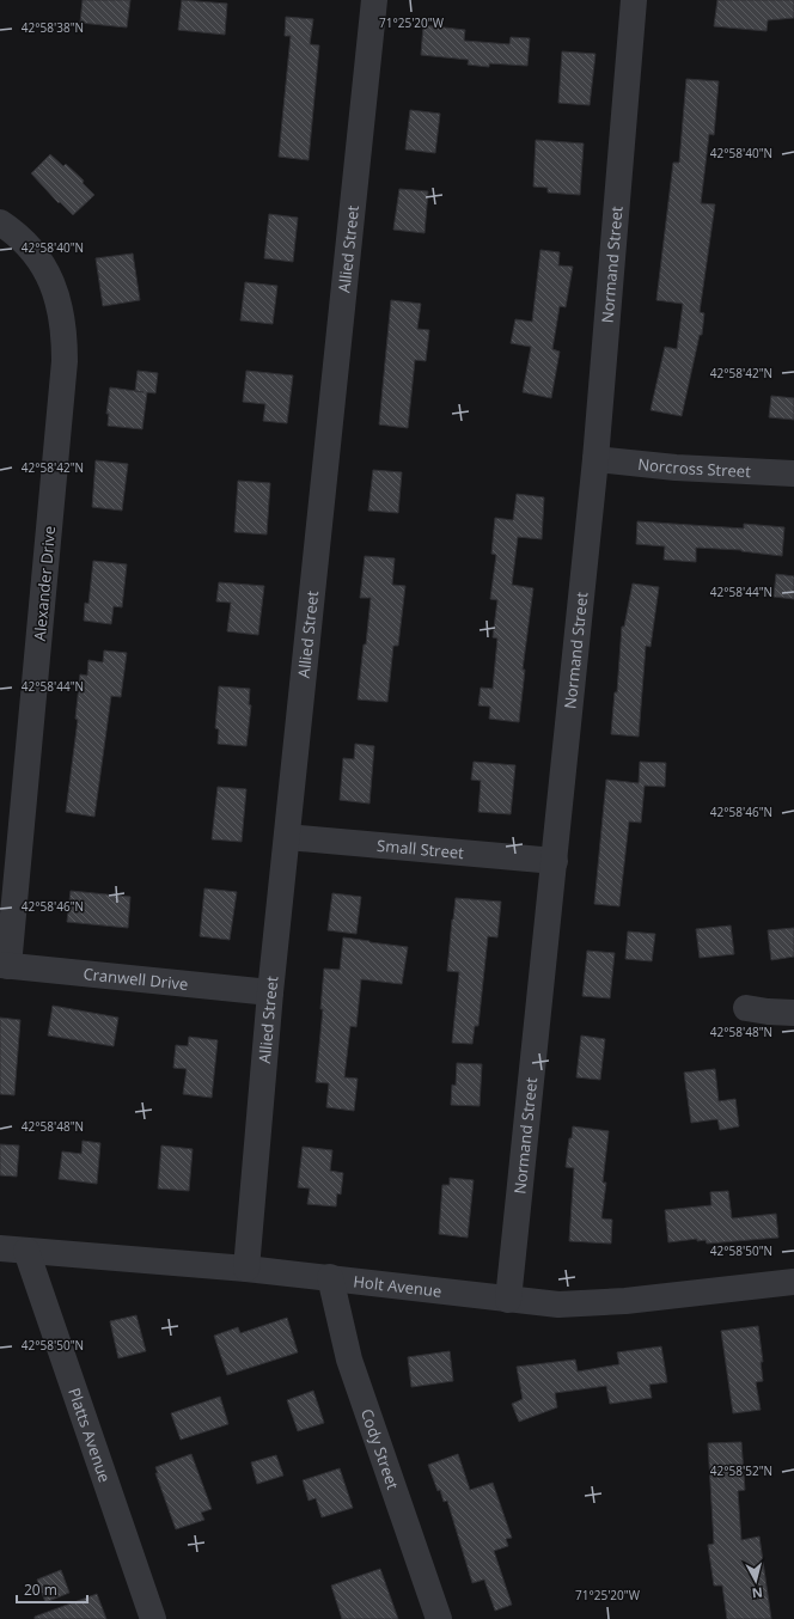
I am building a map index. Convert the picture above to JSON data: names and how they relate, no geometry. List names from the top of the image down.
{
  "streets": {
    "street": [
      "Allied Street",
      "Normand Street",
      "Norcross Street",
      "Alexander Drive",
      "Small Street",
      "Cranwell Drive",
      "Holt Avenue",
      "Platts Avenue",
      "Cody Street"
    ]
  },
  "crossings": [
    ["Allied Street", "Small Street"],
    ["Allied Street", "Cranwell Drive"],
    ["Allied Street", "Holt Avenue"],
    ["Normand Street", "Norcross Street"],
    ["Normand Street", "Small Street"],
    ["Normand Street", "Holt Avenue"],
    ["Alexander Drive", "Cranwell Drive"],
    ["Holt Avenue", "Platts Avenue"],
    ["Holt Avenue", "Cody Street"]
  ],
  "scale_bar": "20 m",
  "north": "bottom",
  "coordinates": [
    "71°25'20\"W",
    "42°58'38\"N",
    "42°58'40\"N",
    "42°58'42\"N",
    "42°58'44\"N",
    "42°58'46\"N",
    "42°58'48\"N",
    "42°58'50\"N",
    "42°58'52\"N"
  ]
}
